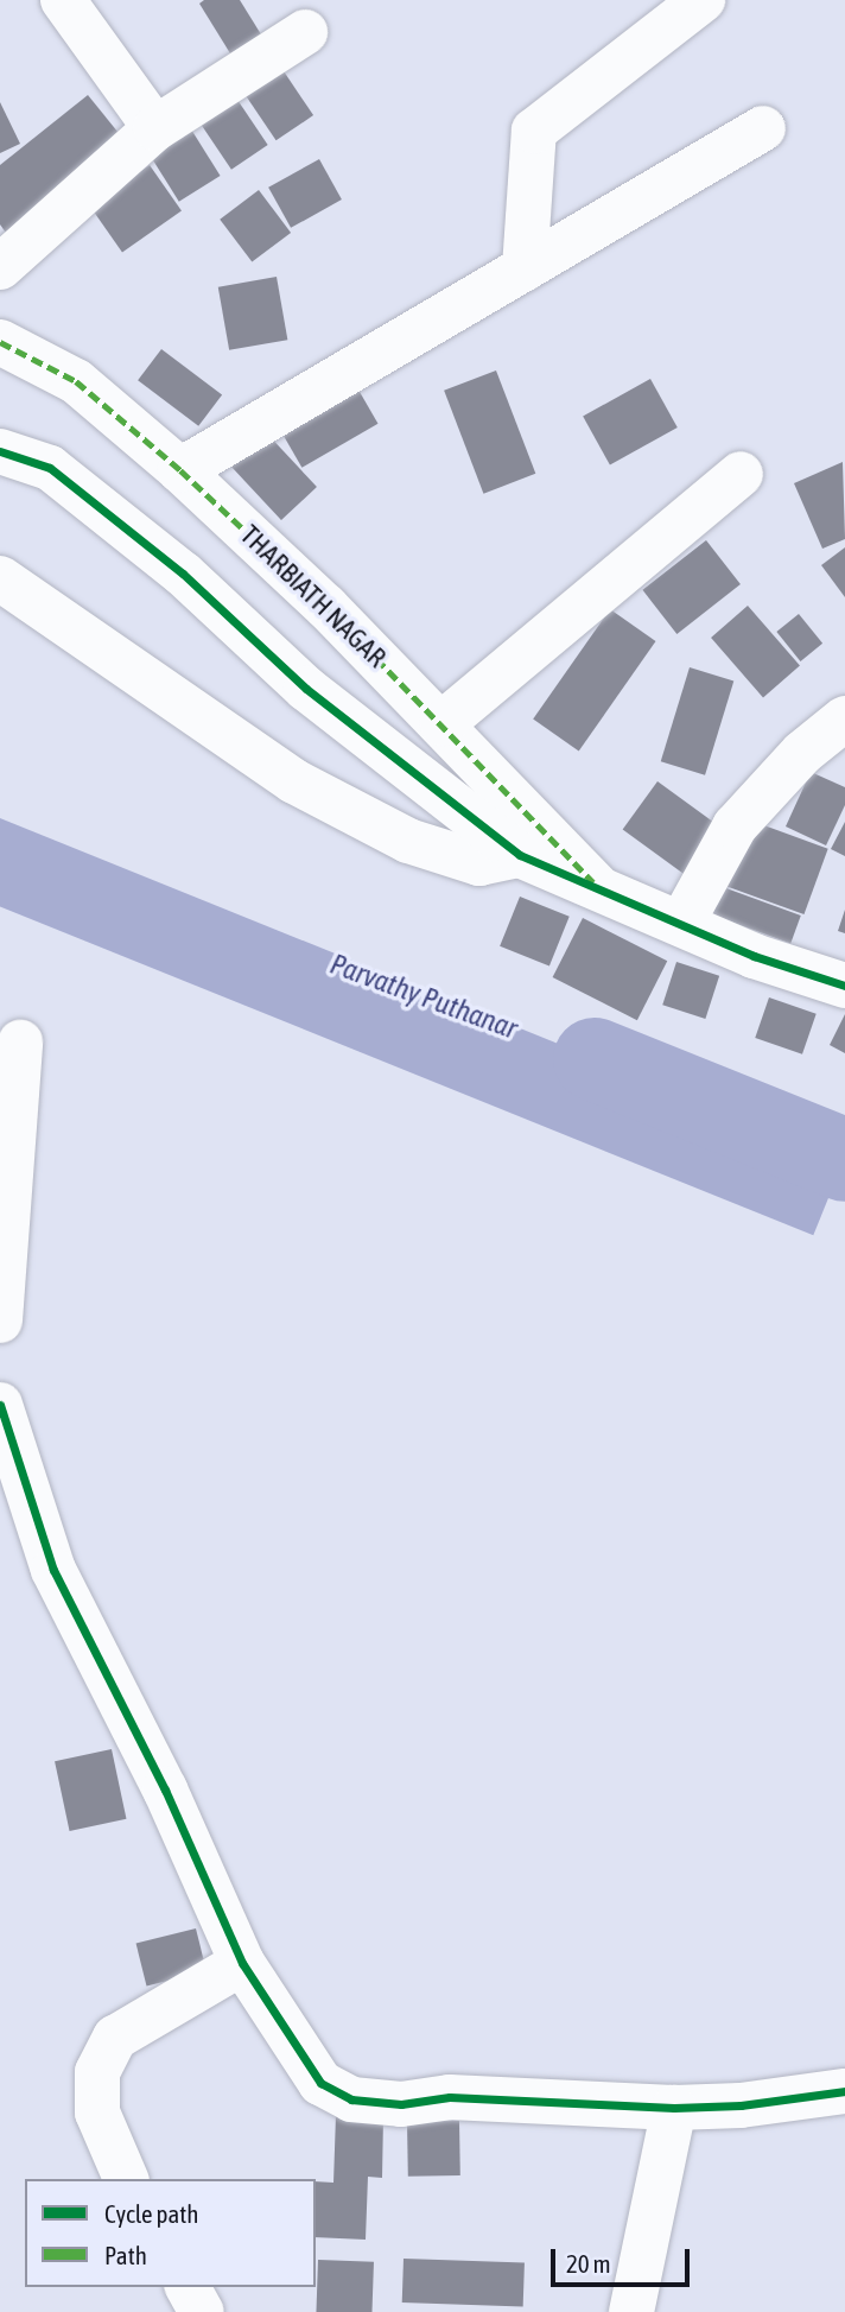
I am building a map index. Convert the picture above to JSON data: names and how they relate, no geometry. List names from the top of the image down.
{
  "streets": {
    "street": ["THARBIATH NAGAR"]
  },
  "water": ["Parvathy Puthanar"],
  "legend": ["Cycle path", "Path"],
  "scale_bar": "20 m"
}
